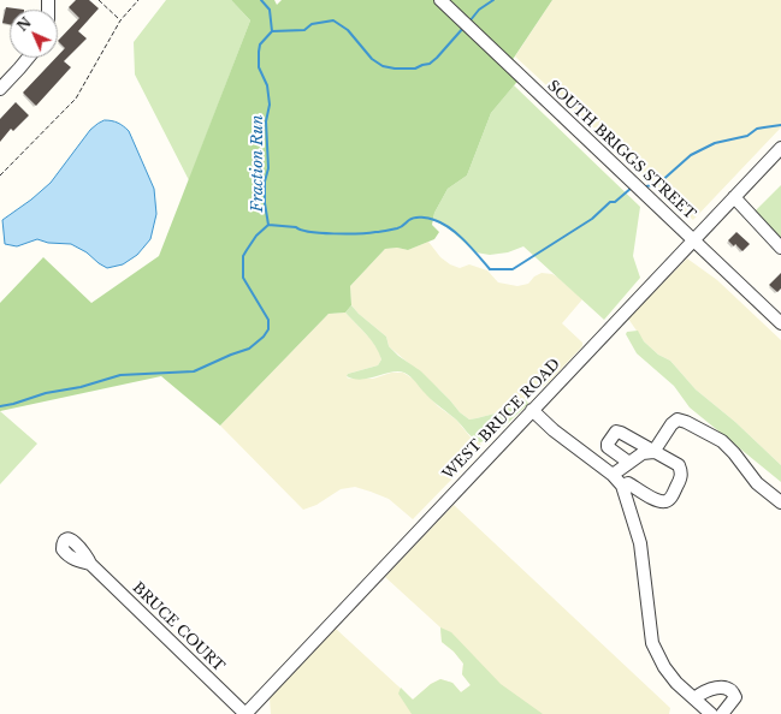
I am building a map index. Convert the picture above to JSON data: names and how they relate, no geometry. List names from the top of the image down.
{
  "streets": {
    "street": ["SOUTH BRIGGS STREET", "WEST BRUCE ROAD", "BRUCE COURT"]
  },
  "crossings": [
    ["SOUTH BRIGGS STREET", "WEST BRUCE ROAD"],
    ["WEST BRUCE ROAD", "BRUCE COURT"]
  ],
  "water": ["Fraction Run"],
  "north": "top left"
}
